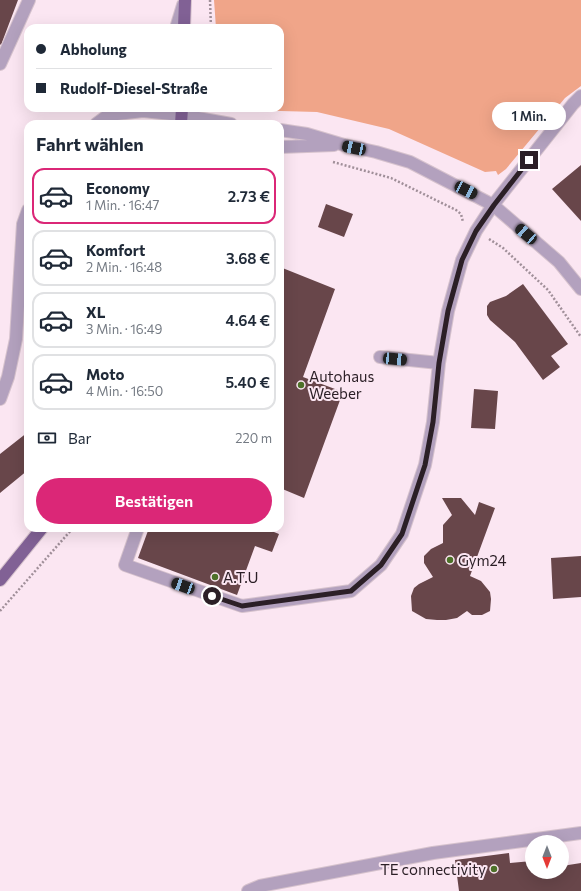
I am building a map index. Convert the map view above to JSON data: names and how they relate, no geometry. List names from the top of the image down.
{
  "places": [
    "Autohaus Weeber",
    "Gym24",
    "A.T.U",
    "TE connectivity"
  ],
  "north": "bottom",
  "page": {
    "banner": ["Abholung", "Rudolf-Diesel-Straße"],
    "bubble": "1 Min.",
    "heading": "Fahrt wählen",
    "list": [
      {
        "name": "Economy",
        "note": "1 Min. · 16:47",
        "value": "2.73 €"
      },
      {
        "name": "Komfort",
        "note": "2 Min. · 16:48",
        "value": "3.68 €"
      },
      {
        "name": "XL",
        "note": "3 Min. · 16:49",
        "value": "4.64 €"
      },
      {
        "name": "Moto",
        "note": "4 Min. · 16:50",
        "value": "5.40 €"
      }
    ],
    "pay": ["Bar", "220 m"],
    "buttons": "Bestätigen"
  }
}
